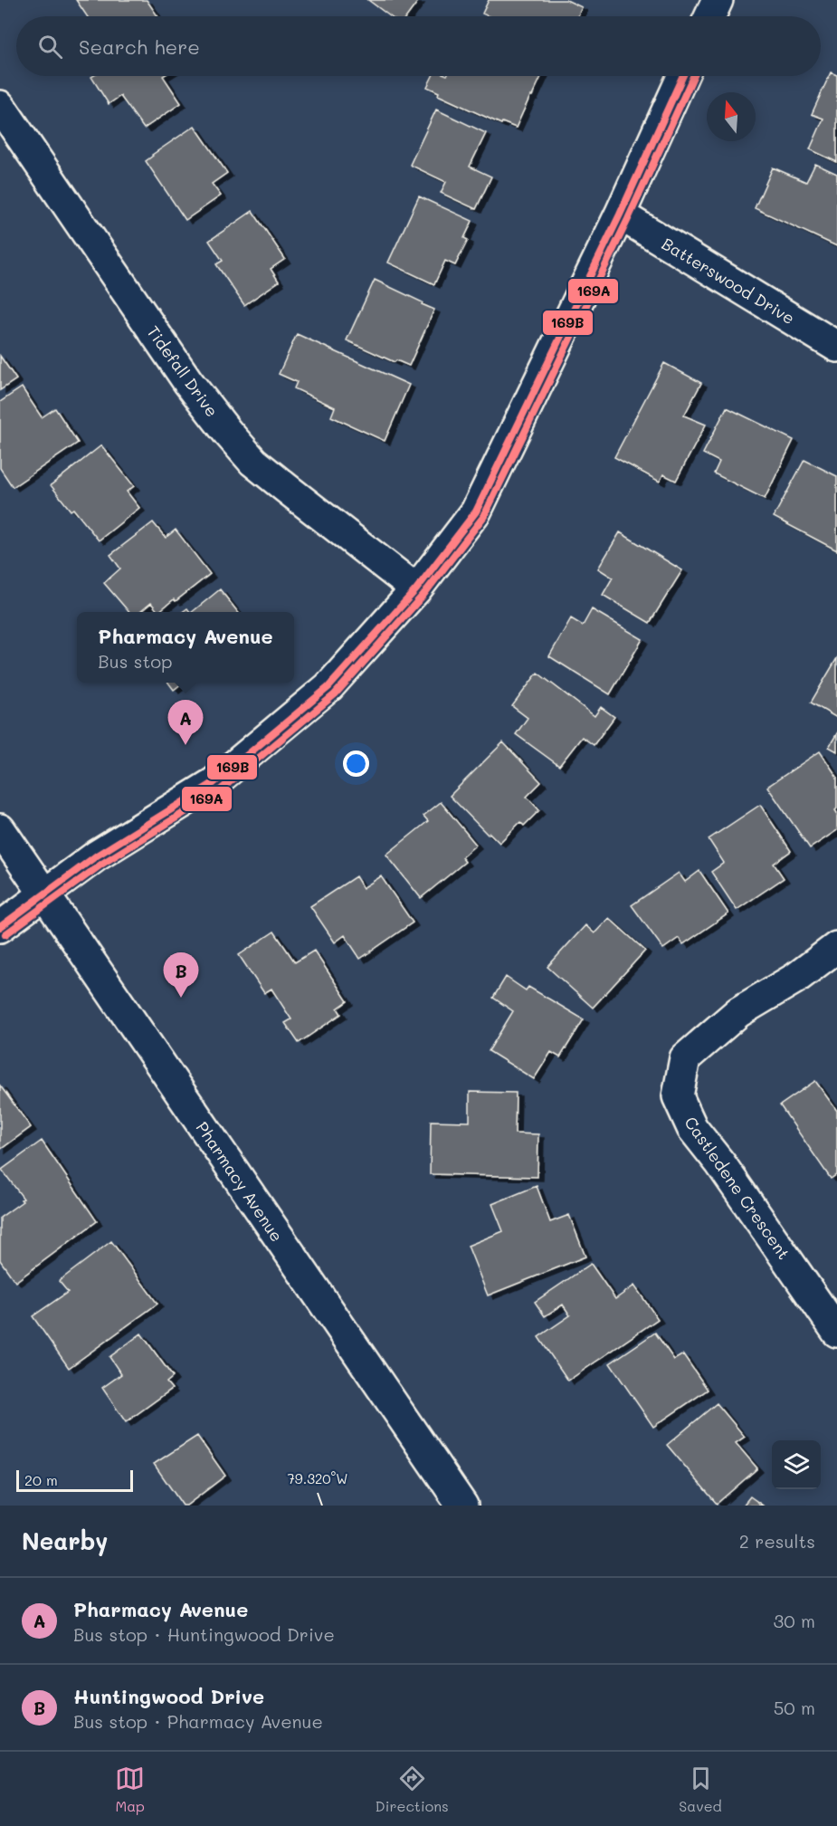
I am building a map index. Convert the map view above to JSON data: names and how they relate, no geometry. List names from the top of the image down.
{
  "streets": {
    "street": [
      "Batterswood Drive",
      "Tidefall Drive",
      "Pharmacy Avenue",
      "Castledene Crescent"
    ]
  },
  "lines": ["transit line 169B", "transit line 169A"],
  "scale_bar": "20 m",
  "north": "top",
  "page": {
    "search": "Search here",
    "popup": ["Pharmacy Avenue", "Bus stop"],
    "pins": ["A", "B"],
    "scale": "20 m",
    "heading": ["Nearby", "2 results"],
    "list": [
      {
        "mark": "A",
        "name": "Pharmacy Avenue",
        "note": "Bus stop · Huntingwood Drive",
        "value": "30 m"
      },
      {
        "mark": "B",
        "name": "Huntingwood Drive",
        "note": "Bus stop · Pharmacy Avenue",
        "value": "50 m"
      }
    ],
    "nav": ["Map", "Directions", "Saved"]
  },
  "coordinates": ["79.320°W"]
}
